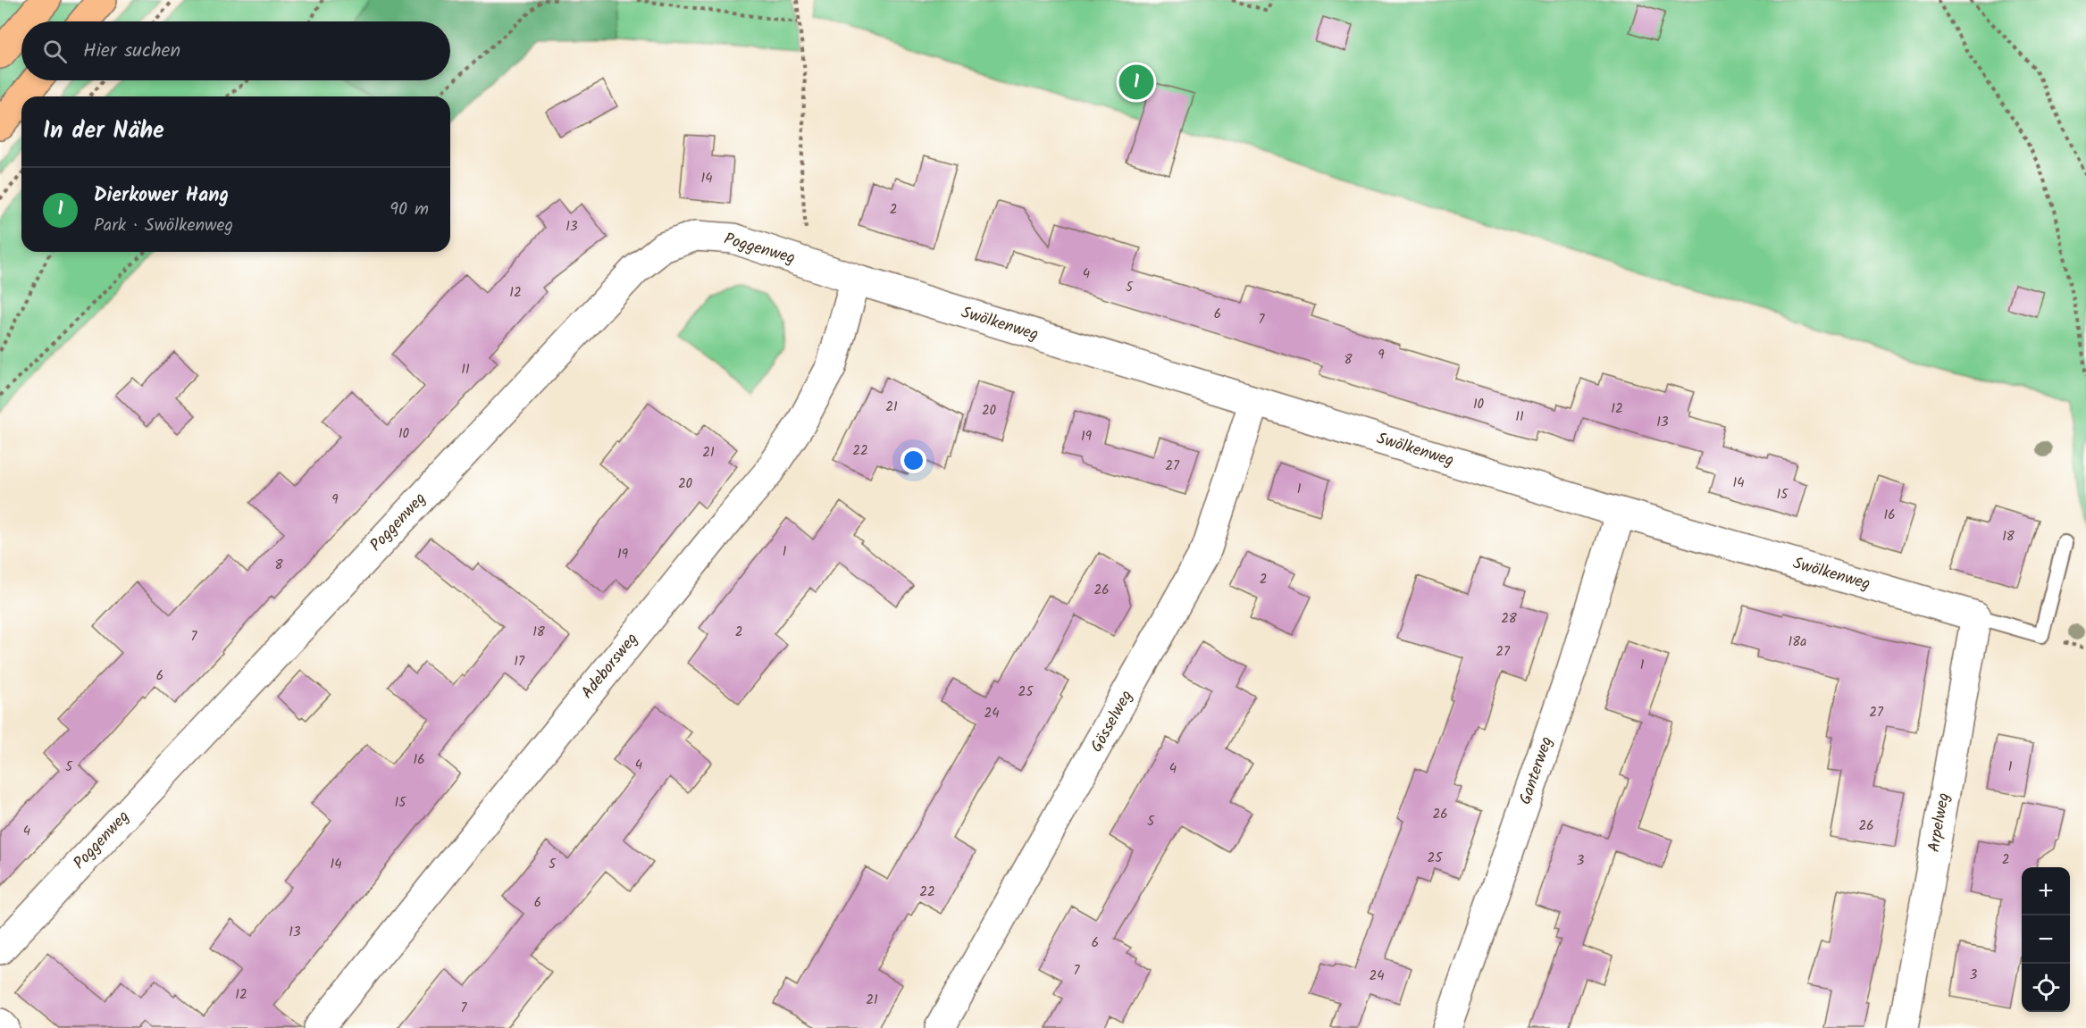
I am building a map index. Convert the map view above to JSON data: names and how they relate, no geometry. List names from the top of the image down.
{
  "streets": {
    "street": [
      "Poggenweg",
      "Swölkenweg",
      "Adeborsweg",
      "Gösselweg",
      "Ganterweg",
      "Arpelweg"
    ]
  },
  "crossings": [
    ["Poggenweg", "Swölkenweg"],
    ["Poggenweg", "Adeborsweg"],
    ["Swölkenweg", "Adeborsweg"],
    ["Swölkenweg", "Gösselweg"],
    ["Swölkenweg", "Ganterweg"],
    ["Swölkenweg", "Arpelweg"]
  ],
  "house_numbers": [
    "14",
    "2",
    "13",
    "4",
    "5",
    "12",
    "6",
    "7",
    "9",
    "8",
    "11",
    "10",
    "21",
    "12",
    "20",
    "11",
    "13",
    "10",
    "19",
    "22",
    "21",
    "27",
    "14",
    "20",
    "1",
    "15",
    "9",
    "16",
    "18",
    "1",
    "19",
    "8",
    "2",
    "26",
    "28",
    "18",
    "2",
    "7",
    "18a",
    "27",
    "17",
    "1",
    "6",
    "25",
    "27",
    "24",
    "16",
    "4",
    "5",
    "1",
    "4",
    "15",
    "26",
    "5",
    "26",
    "4",
    "25",
    "2",
    "3",
    "14",
    "5",
    "22",
    "6",
    "13",
    "6",
    "7",
    "3",
    "24",
    "12",
    "21",
    "7"
  ],
  "page": {
    "search": "Hier suchen",
    "pins": "1",
    "heading": "In der Nähe",
    "list": [
      {
        "mark": "1",
        "name": "Dierkower Hang",
        "note": "Park · Swölkenweg",
        "value": "90 m"
      }
    ],
    "map_buttons": ["+", "−"]
  }
}
